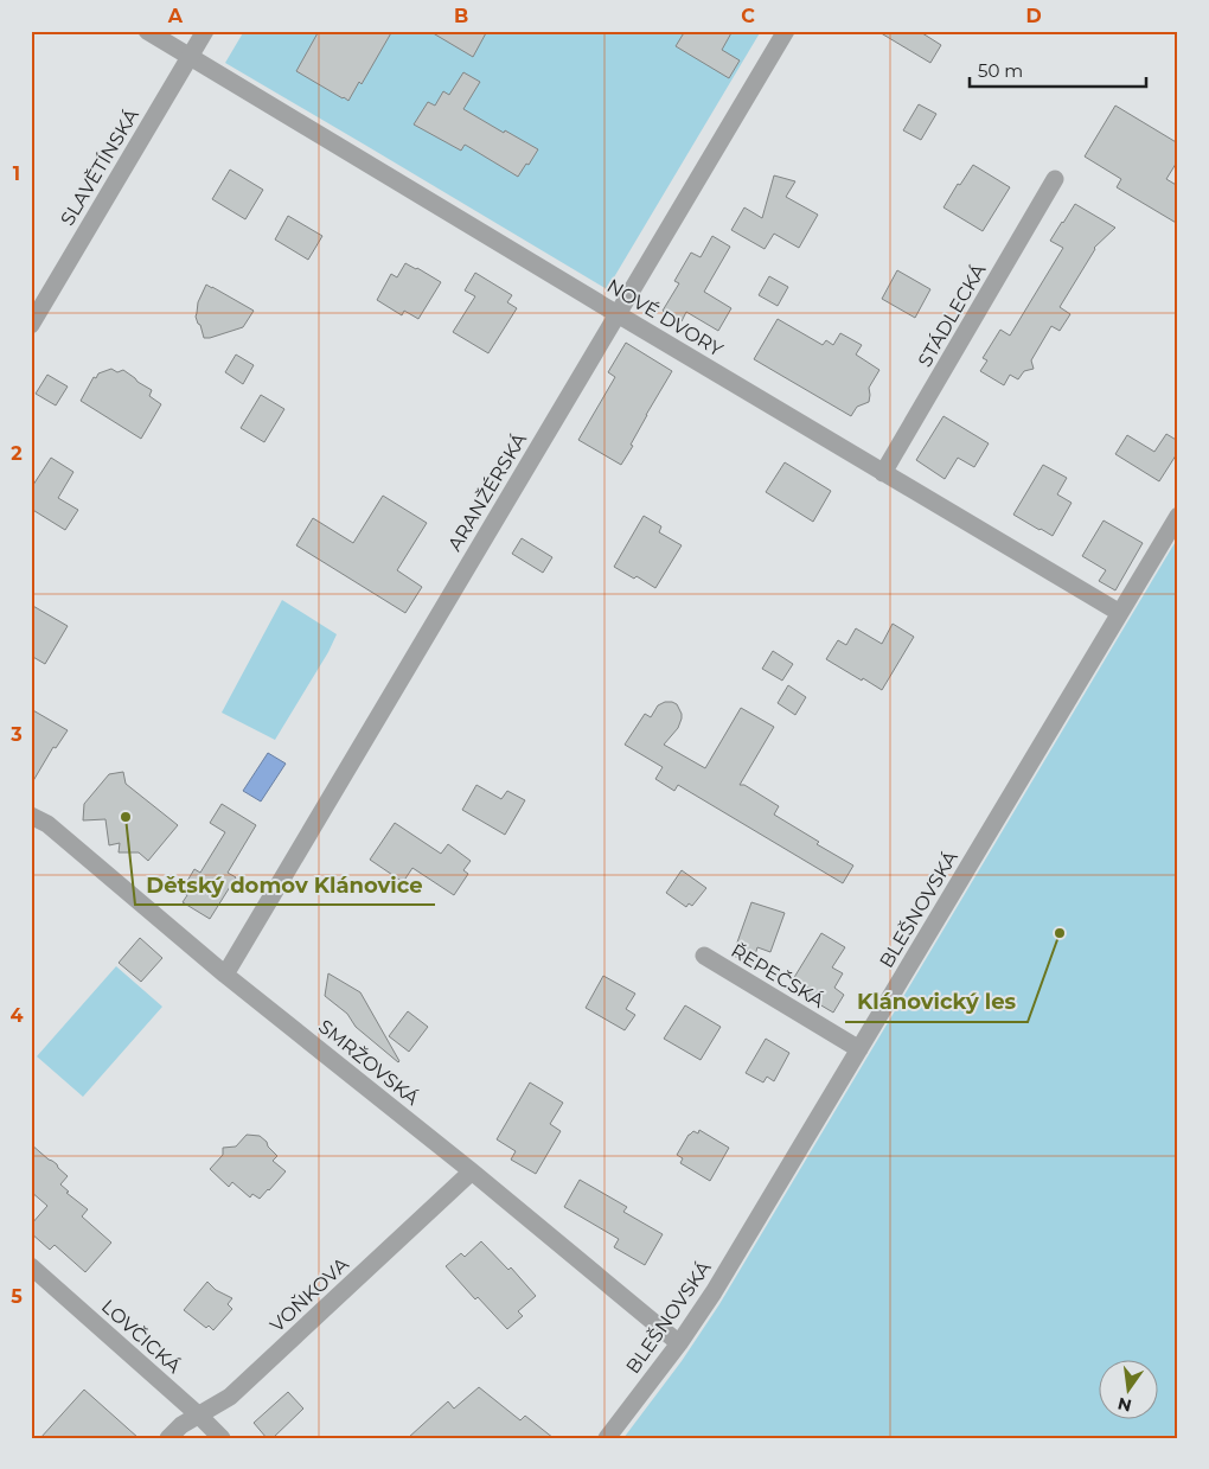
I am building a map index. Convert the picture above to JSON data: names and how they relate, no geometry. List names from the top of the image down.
{
  "streets": {
    "street": [
      "SLAVĚTÍNSKÁ",
      "STÁDLECKÁ",
      "NOVÉ DVORY",
      "ARANŽÉRSKÁ",
      "BLEŠNOVSKÁ",
      "ŘEPEČSKÁ",
      "SMRŽOVSKÁ",
      "VOŇKOVA",
      "LOVČICKÁ"
    ]
  },
  "crossings": [
    ["SLAVĚTÍNSKÁ", "NOVÉ DVORY"],
    ["STÁDLECKÁ", "NOVÉ DVORY"],
    ["NOVÉ DVORY", "ARANŽÉRSKÁ"],
    ["NOVÉ DVORY", "BLEŠNOVSKÁ"],
    ["ARANŽÉRSKÁ", "SMRŽOVSKÁ"],
    ["BLEŠNOVSKÁ", "ŘEPEČSKÁ"],
    ["BLEŠNOVSKÁ", "SMRŽOVSKÁ"],
    ["SMRŽOVSKÁ", "VOŇKOVA"],
    ["VOŇKOVA", "LOVČICKÁ"]
  ],
  "places": ["Dětský domov Klánovice", "Klánovický les"],
  "scale_bar": "50 m",
  "north": "bottom",
  "grid": {
    "columns": [
      "A",
      "B",
      "C",
      "D"
    ],
    "rows": [
      "1",
      "2",
      "3",
      "4",
      "5"
    ]
  }
}
